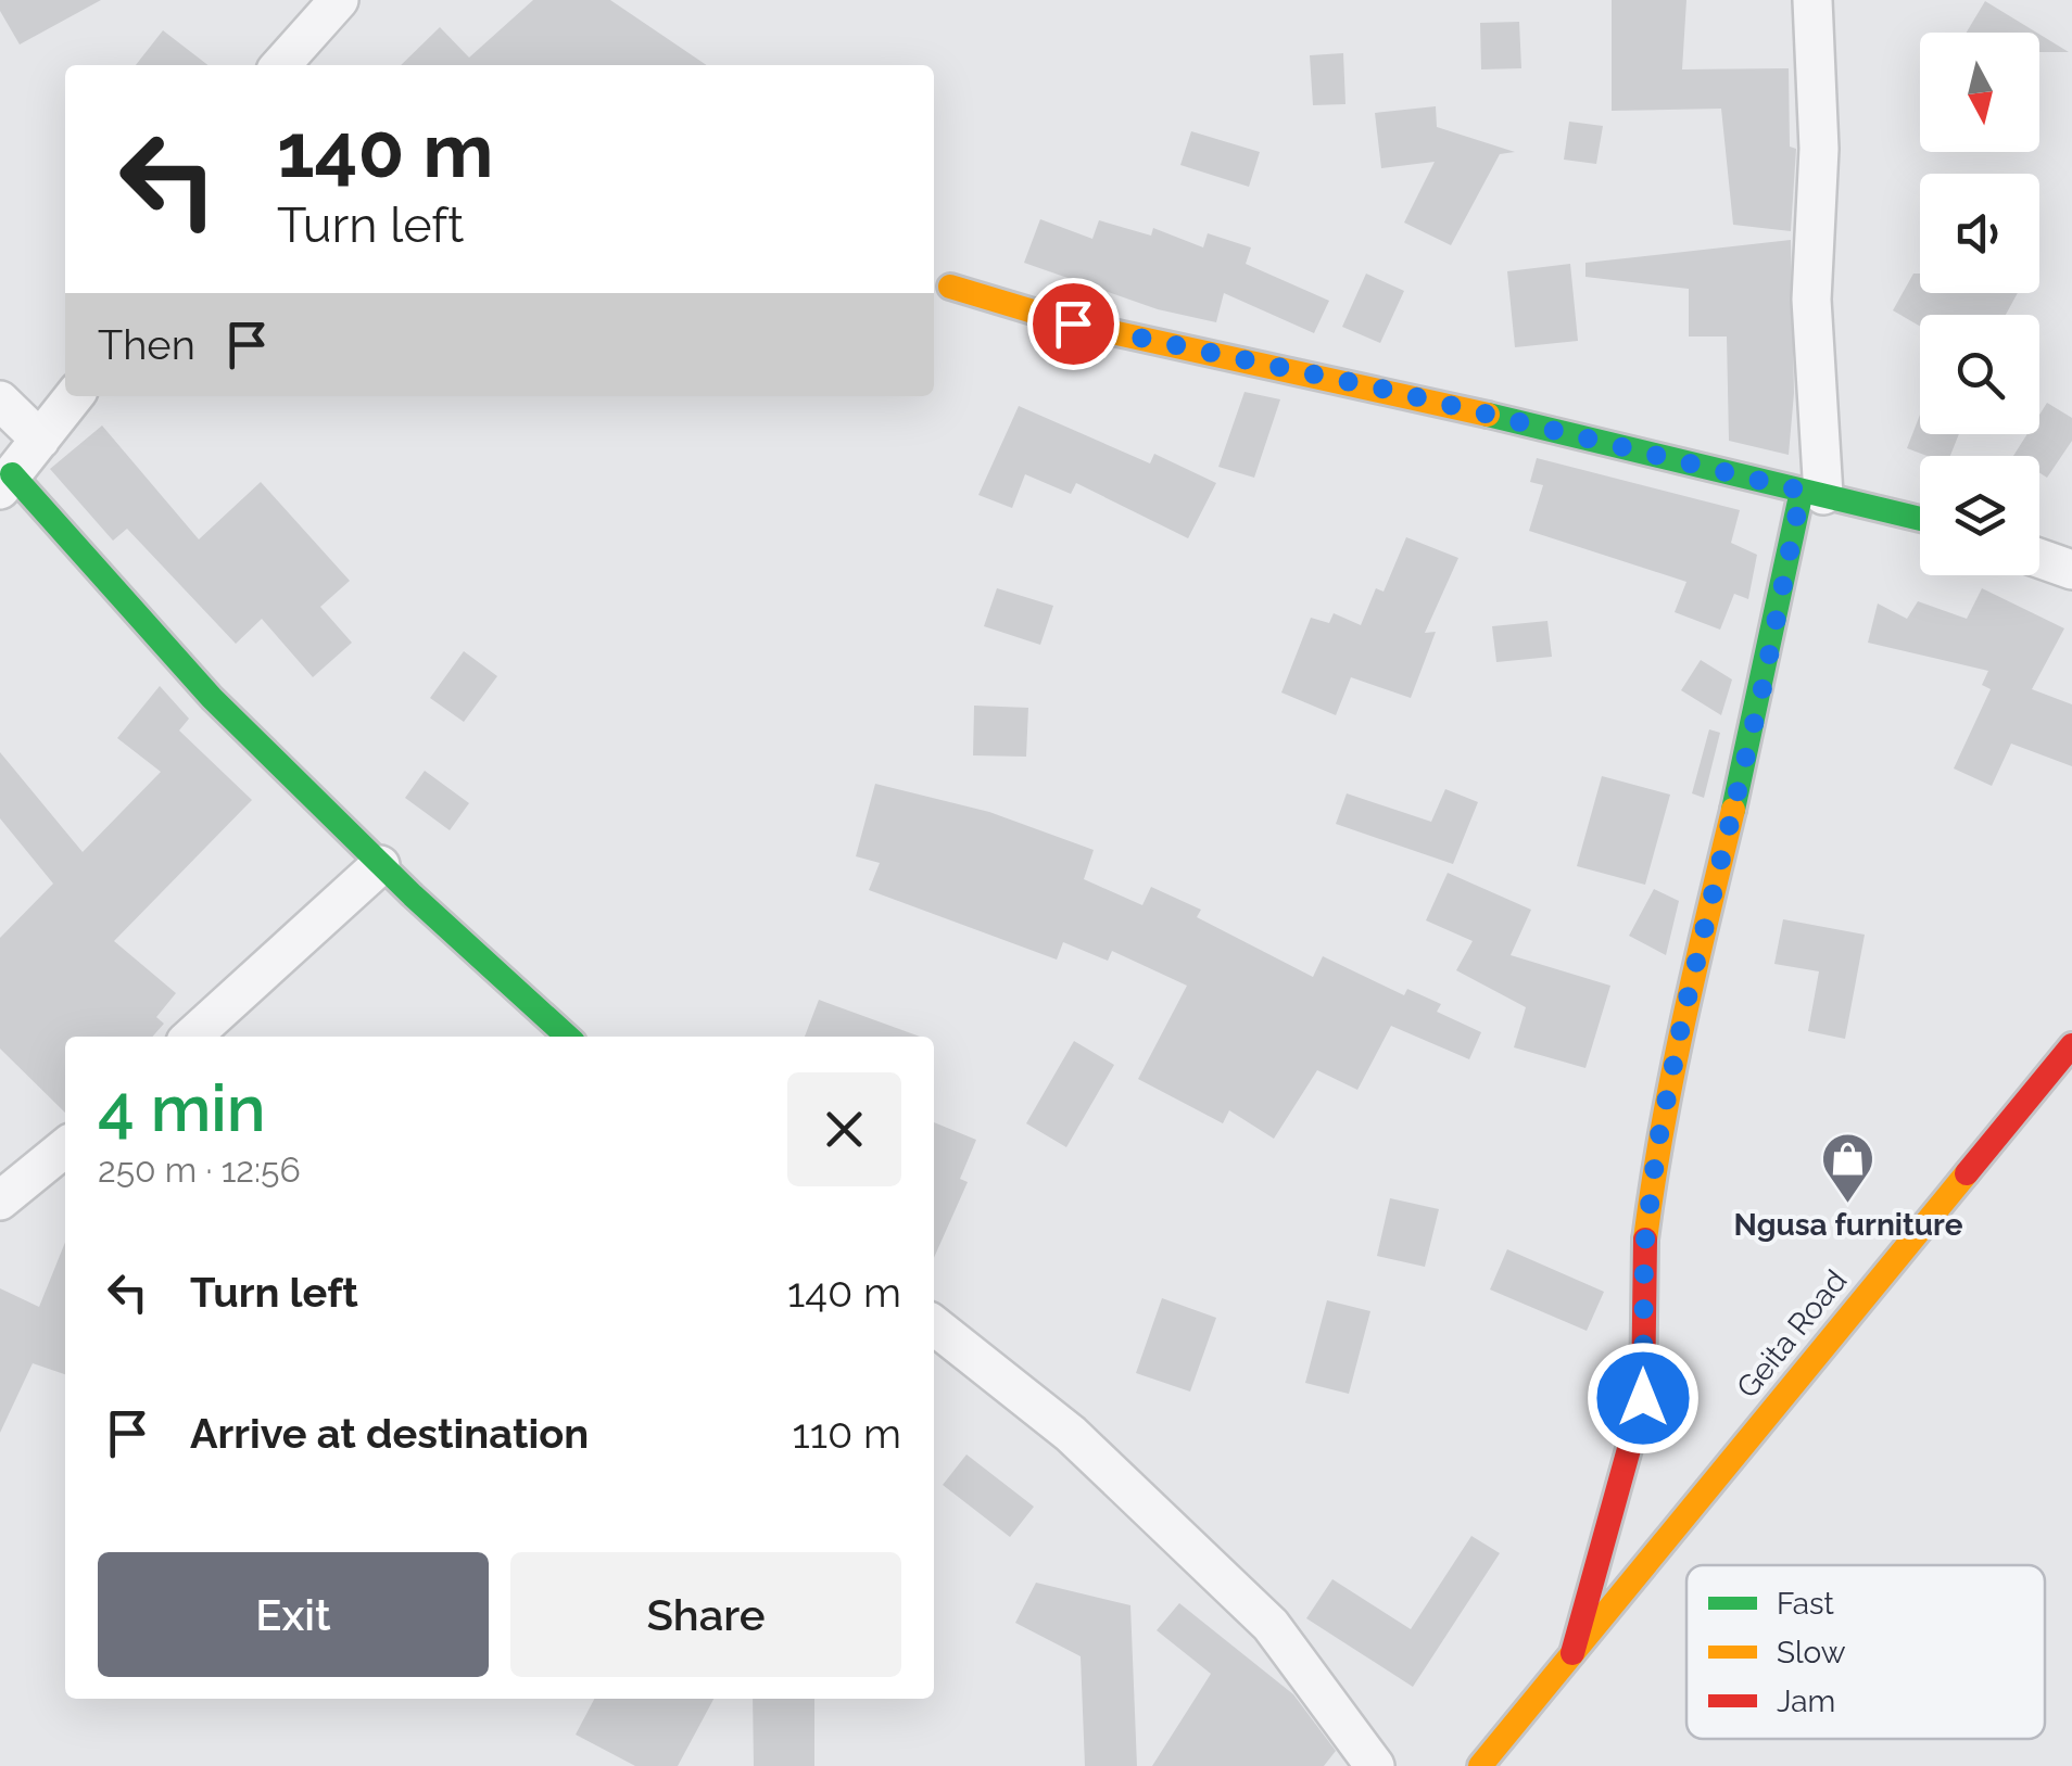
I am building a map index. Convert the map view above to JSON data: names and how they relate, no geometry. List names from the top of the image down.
{
  "streets": {
    "main road": ["Geita Road"]
  },
  "places": {
    "shop": ["Ngusa furniture"]
  },
  "legend": ["Fast", "Slow", "Jam"],
  "north": "bottom",
  "page": {
    "turn": ["140 m", "Turn left"],
    "then": "Then",
    "heading": ["4 min", "250 m · 12:56"],
    "list": [
      {
        "name": "Turn left",
        "value": "140 m"
      },
      {
        "name": "Arrive at destination",
        "value": "110 m"
      }
    ],
    "buttons": ["Exit", "Share"]
  }
}
